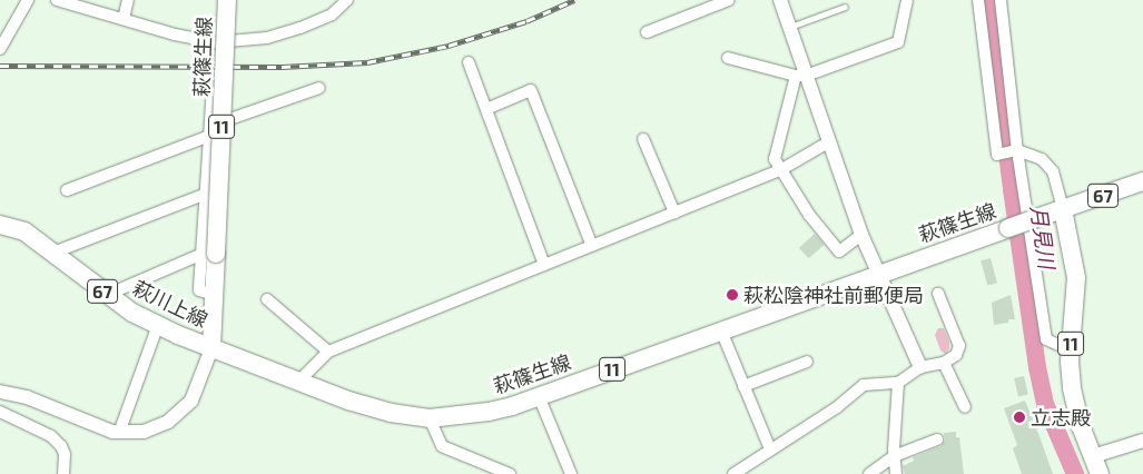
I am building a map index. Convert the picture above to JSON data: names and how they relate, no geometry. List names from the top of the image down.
{
  "streets": {
    "main road": [
      "萩篠生線",
      "11",
      "67",
      "萩川上線"
    ]
  },
  "crossings": [
    ["萩篠生線", "11"],
    ["萩篠生線", "67"],
    ["萩篠生線", "萩川上線"],
    ["11", "67"]
  ],
  "water": ["月見川"],
  "places": ["萩松陰神社前郵便局", "立志殿"]
}
